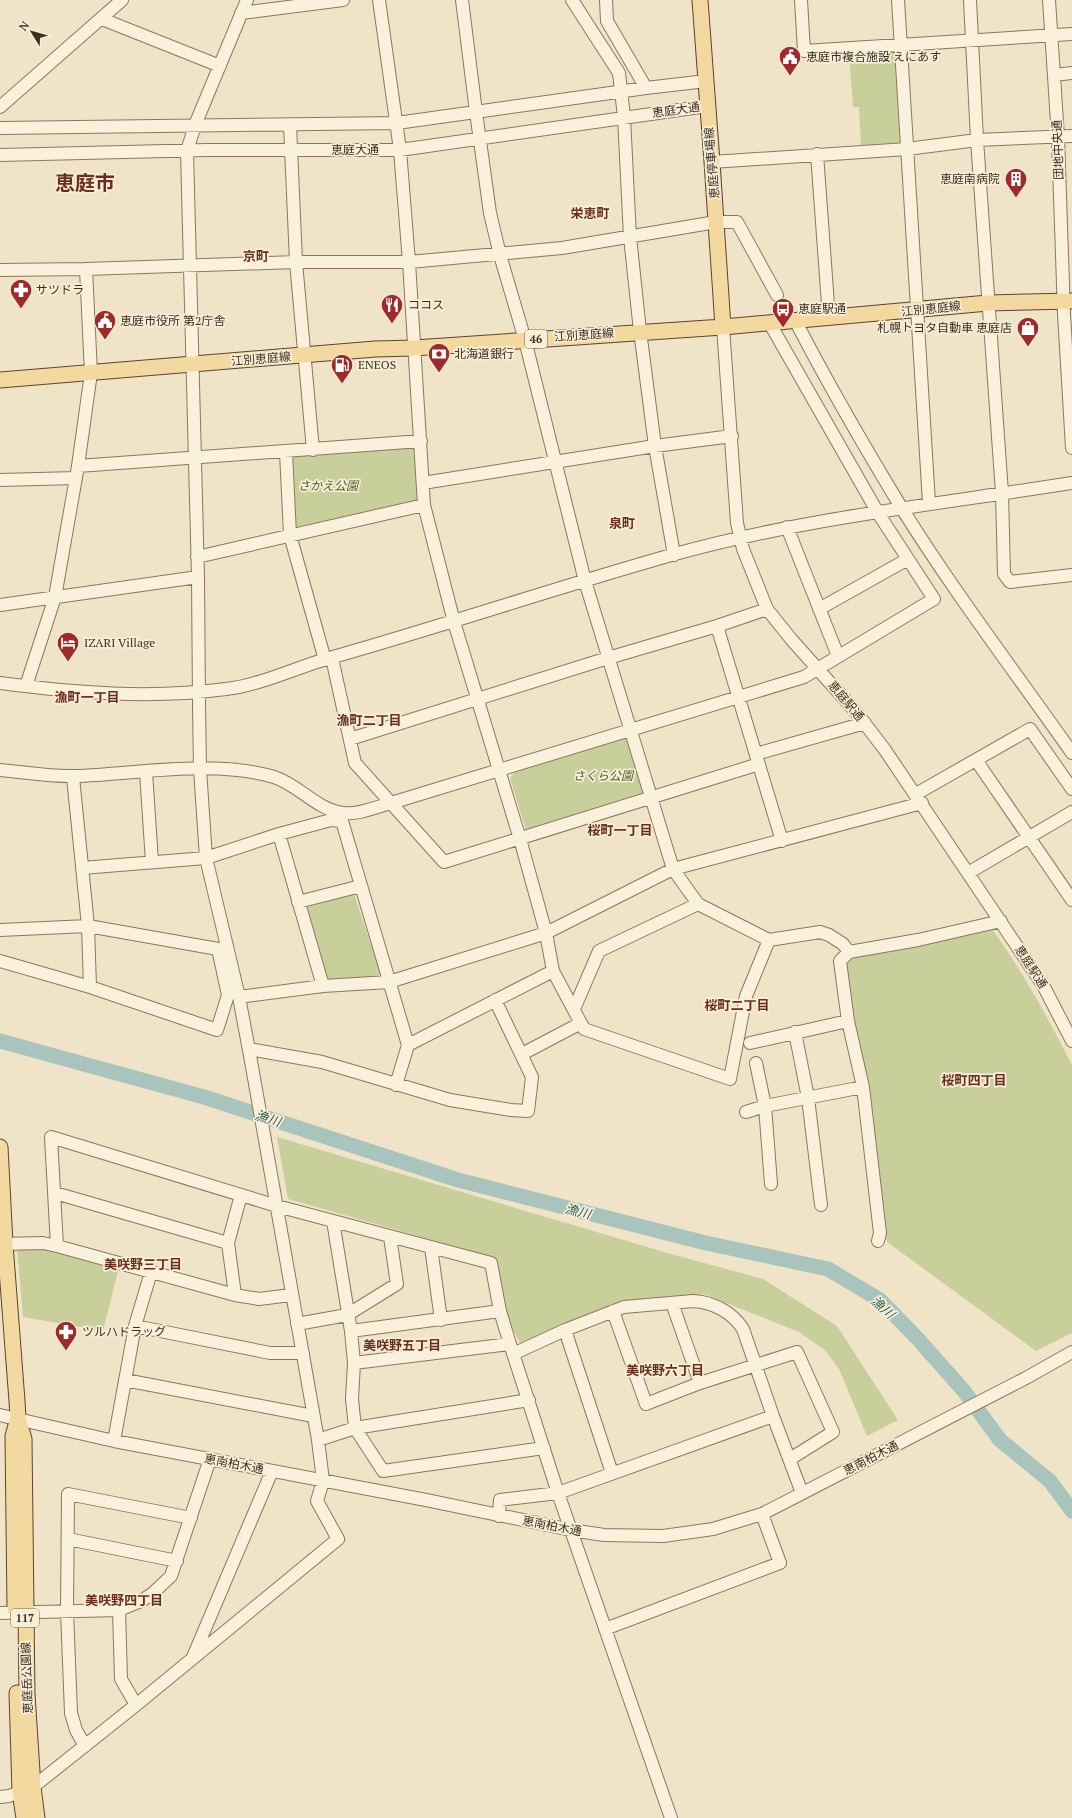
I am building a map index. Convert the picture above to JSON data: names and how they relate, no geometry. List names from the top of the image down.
{
  "streets": {
    "main road": [
      "恵庭停車場線",
      "江別恵庭線",
      "46",
      "117",
      "恵庭岳公園線"
    ],
    "street": [
      "恵庭大通",
      "団地中央通",
      "恵庭駅通",
      "恵南柏木通"
    ]
  },
  "crossings": [
    ["恵庭大通", "恵庭停車場線"],
    ["団地中央通", "江別恵庭線"],
    ["恵庭停車場線", "江別恵庭線"],
    ["恵庭停車場線", "恵庭駅通"],
    ["江別恵庭線", "恵庭駅通"],
    ["恵南柏木通", "恵庭岳公園線"]
  ],
  "districts": [
    "恵庭市",
    "栄恵町",
    "京町",
    "泉町",
    "漁町一丁目",
    "漁町二丁目",
    "桜町一丁目",
    "桜町二丁目",
    "桜町四丁目",
    "美咲野三丁目",
    "美咲野五丁目",
    "美咲野六丁目",
    "美咲野四丁目"
  ],
  "water": ["漁川"],
  "parks": ["さかえ公園", "さくら公園"],
  "places": {
    "public building": ["恵庭市複合施設 えにあす", "恵庭市役所 第2庁舎"],
    "building": ["恵庭南病院"],
    "pharmacy": ["サツドラ", "ツルハドラッグ"],
    "restaurant": ["ココス"],
    "bus stop": ["恵庭駅通"],
    "shop": ["札幌トヨタ自動車 恵庭店"],
    "bank": ["北海道銀行"],
    "fuel station": ["ENEOS"],
    "hotel": ["IZARI Village"]
  },
  "north": "top left"
}
